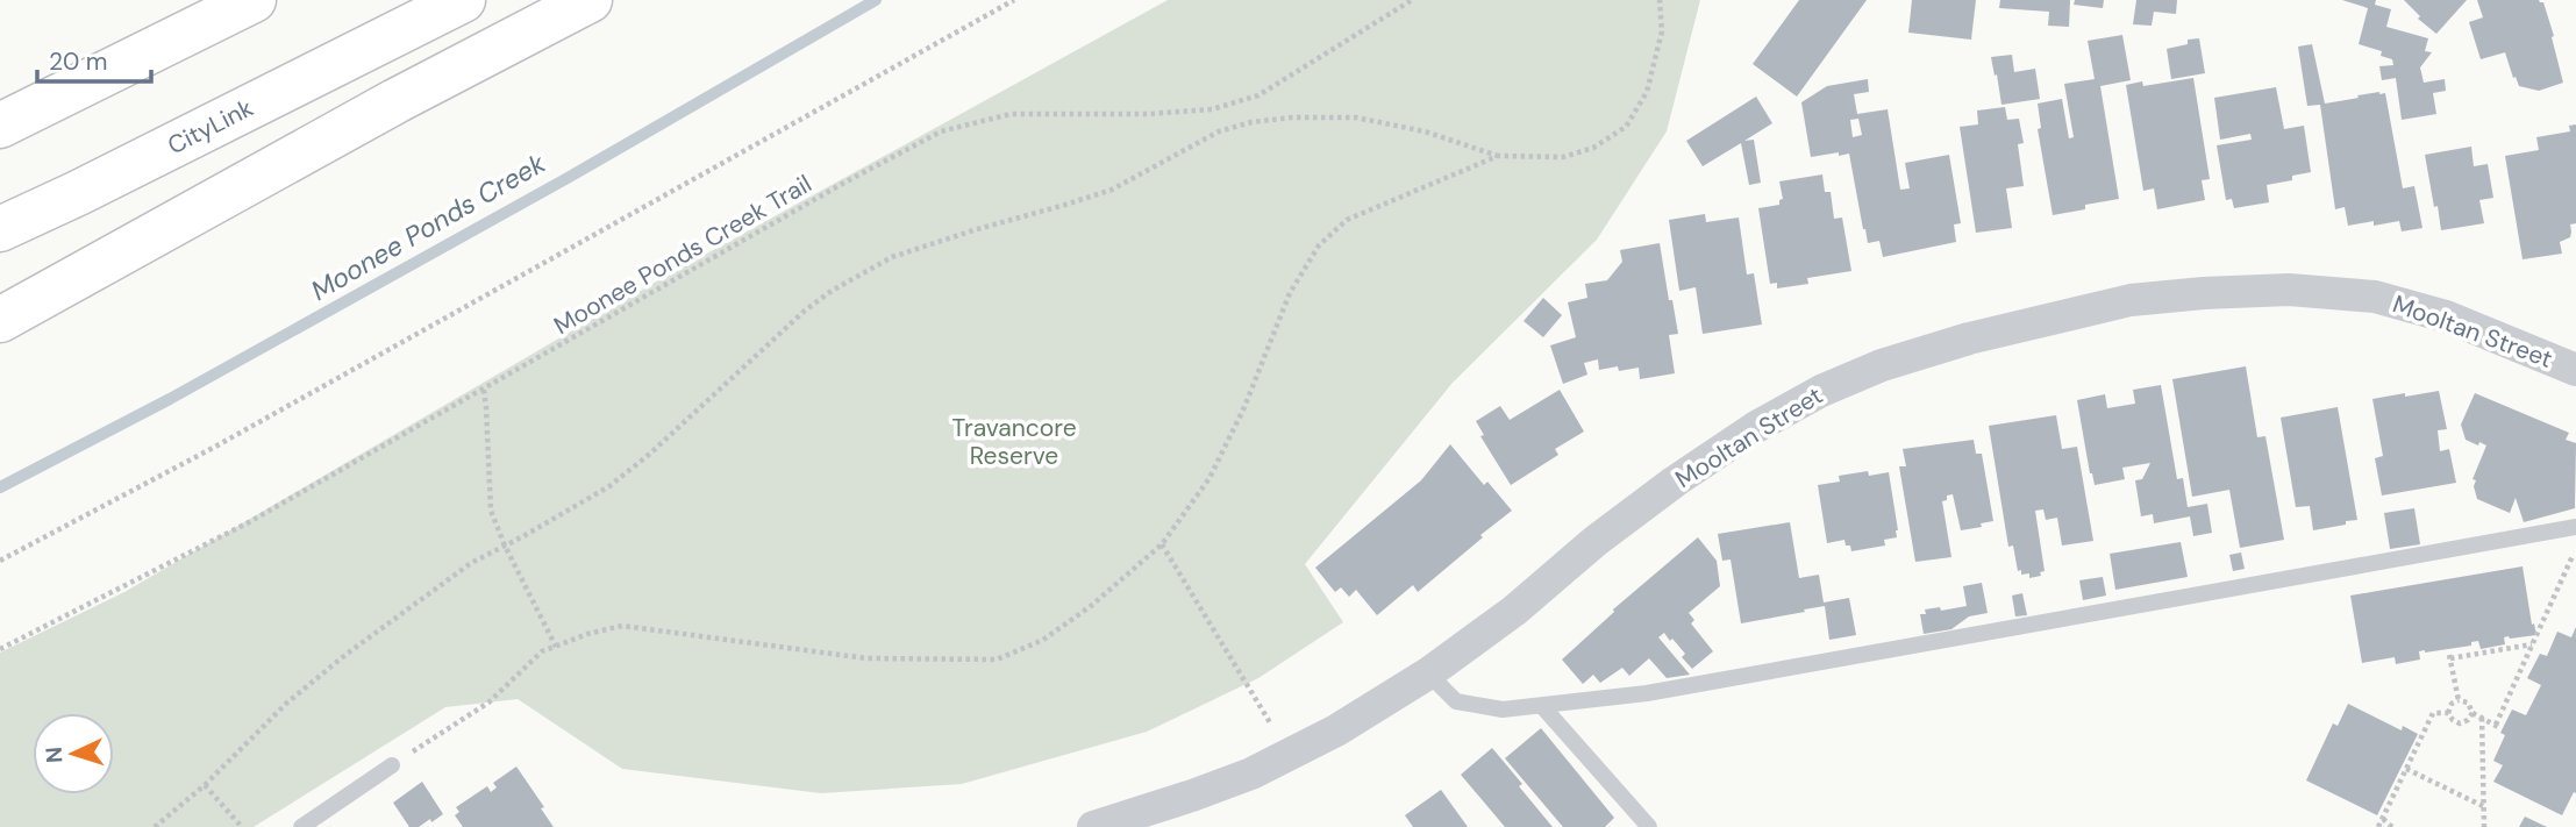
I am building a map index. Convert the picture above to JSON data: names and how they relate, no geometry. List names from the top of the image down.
{
  "streets": {
    "highway": ["CityLink"],
    "street": ["Mooltan Street"],
    "path": ["Moonee Ponds Creek Trail"]
  },
  "water": ["Moonee Ponds Creek"],
  "parks": ["Travancore Reserve"],
  "scale_bar": "20 m",
  "north": "left"
}
